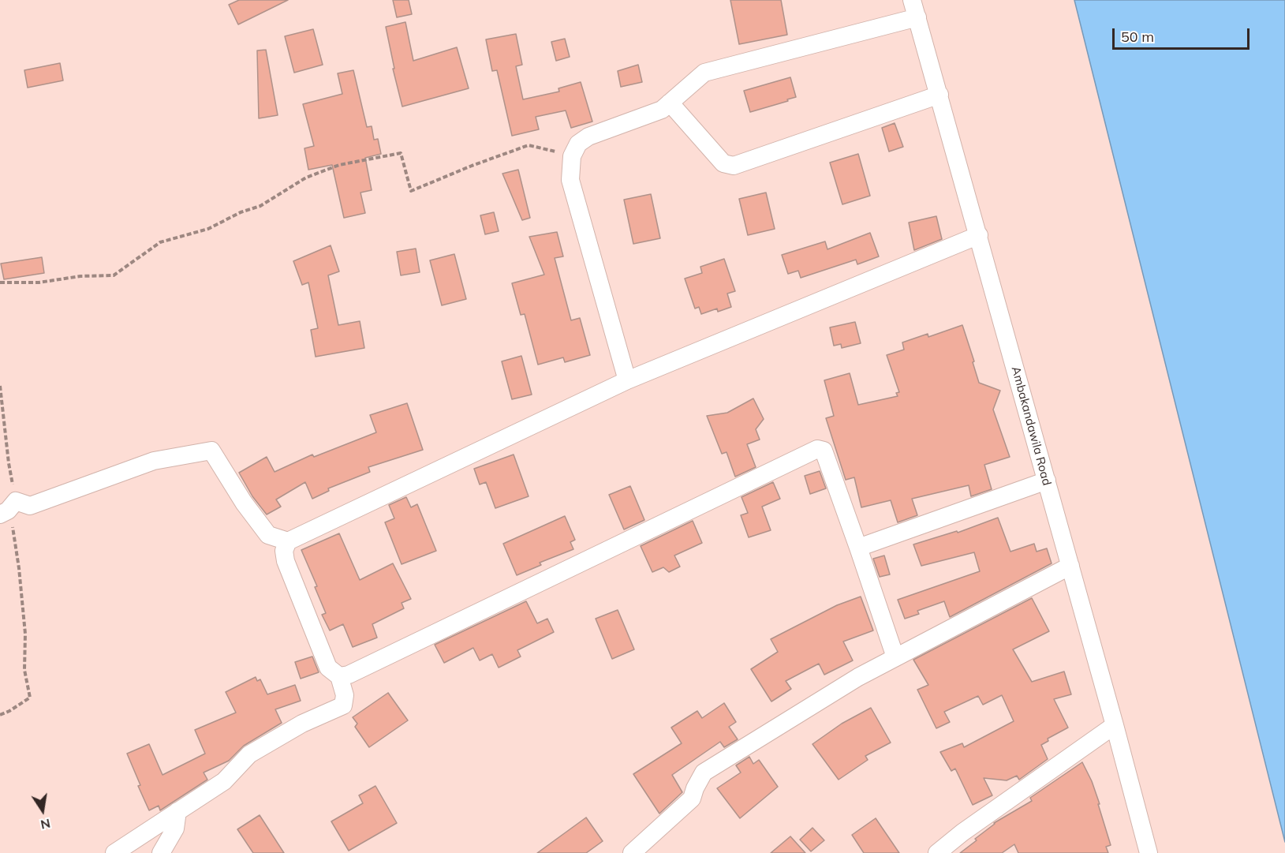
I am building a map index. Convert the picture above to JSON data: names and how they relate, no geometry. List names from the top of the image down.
{
  "streets": {
    "street": ["Ambakandawila Road"]
  },
  "scale_bar": "50 m",
  "north": "bottom"
}
